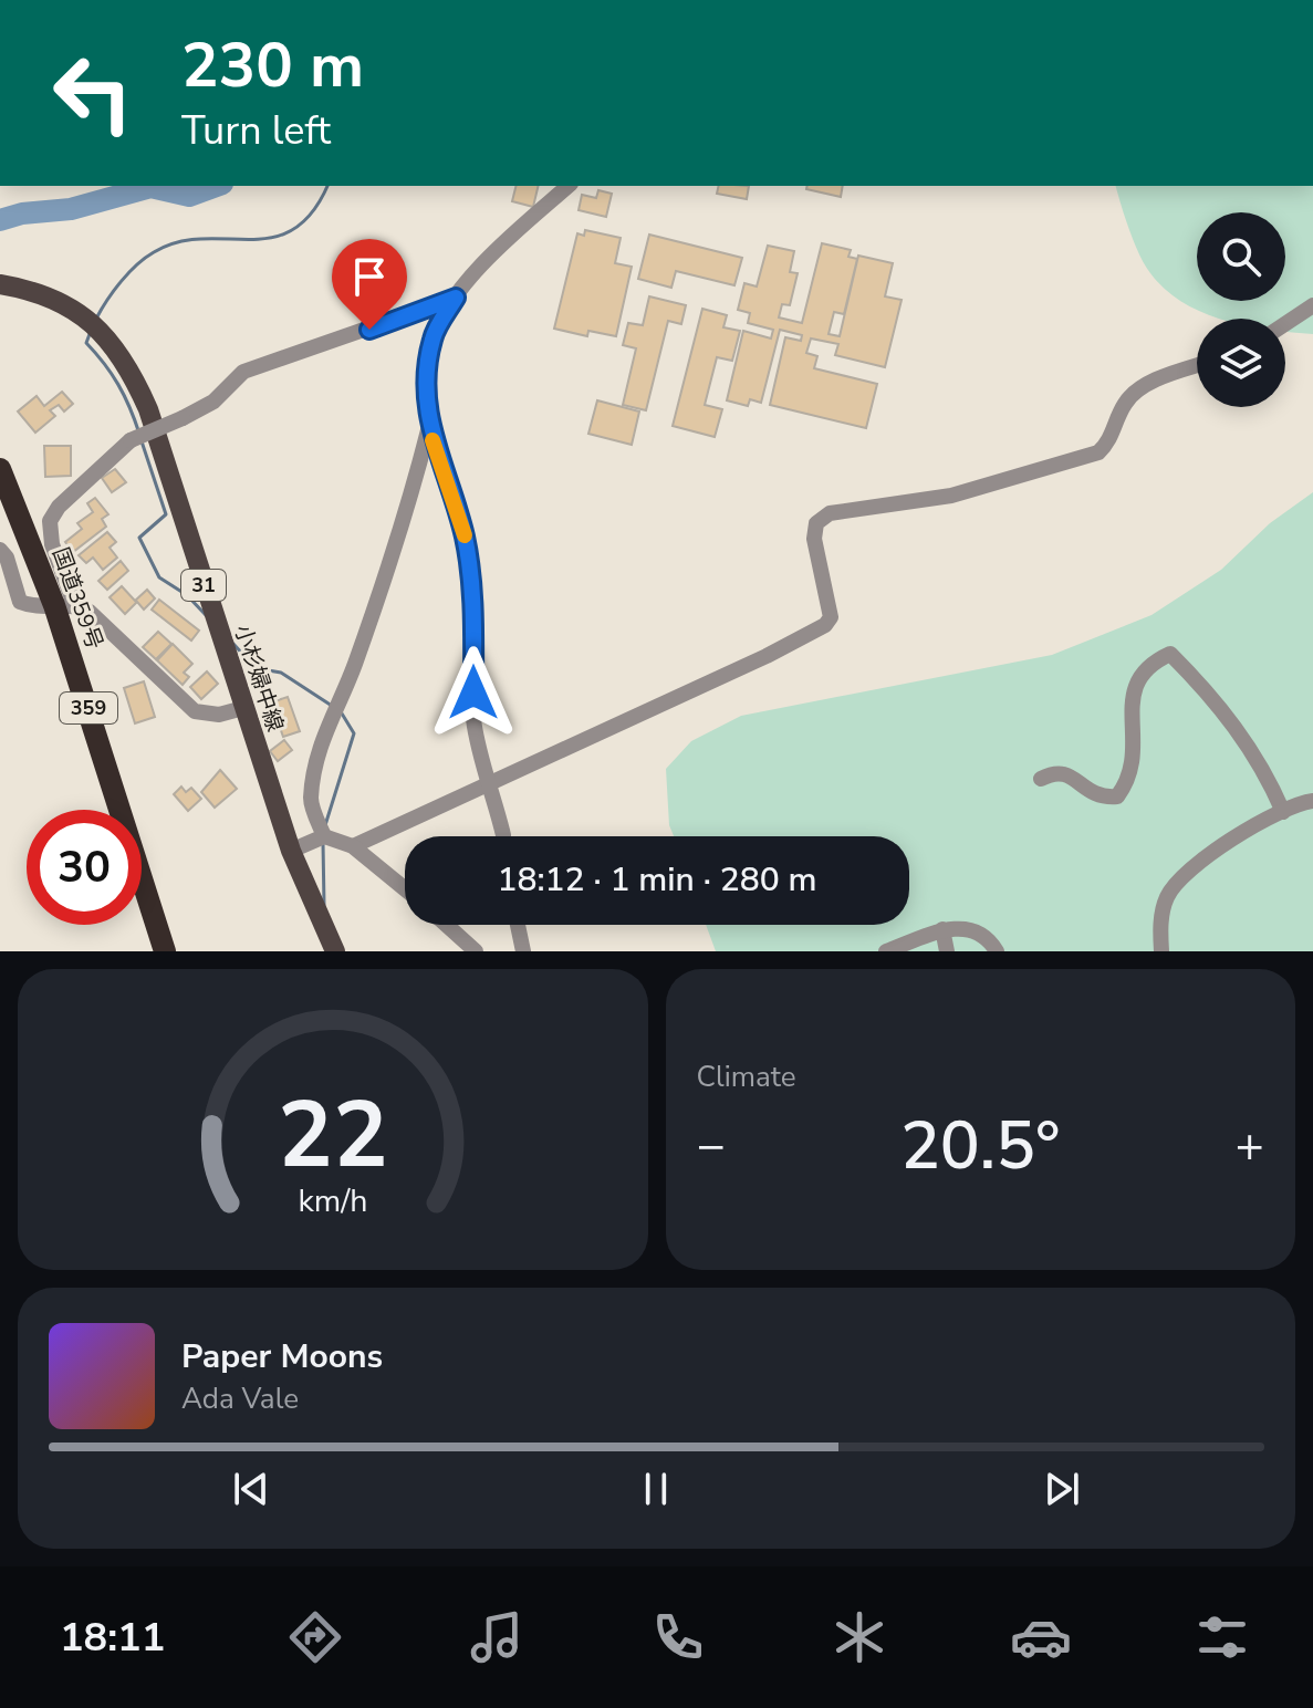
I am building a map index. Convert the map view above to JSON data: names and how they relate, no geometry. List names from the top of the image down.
{
  "streets": {
    "highway": ["国道359号", "359"],
    "main road": ["31", "小杉婦中線"]
  },
  "page": {
    "turn": ["230 m", "Turn left"],
    "limit": "30",
    "trip": "18:12 · 1 min · 280 m",
    "tile": "Climate",
    "heat": ["−", "20.5°", "+"],
    "song": ["Paper Moons", "Ada Vale"],
    "tabs": "18:11",
    "gauge": ["22", "km/h"]
  }
}
